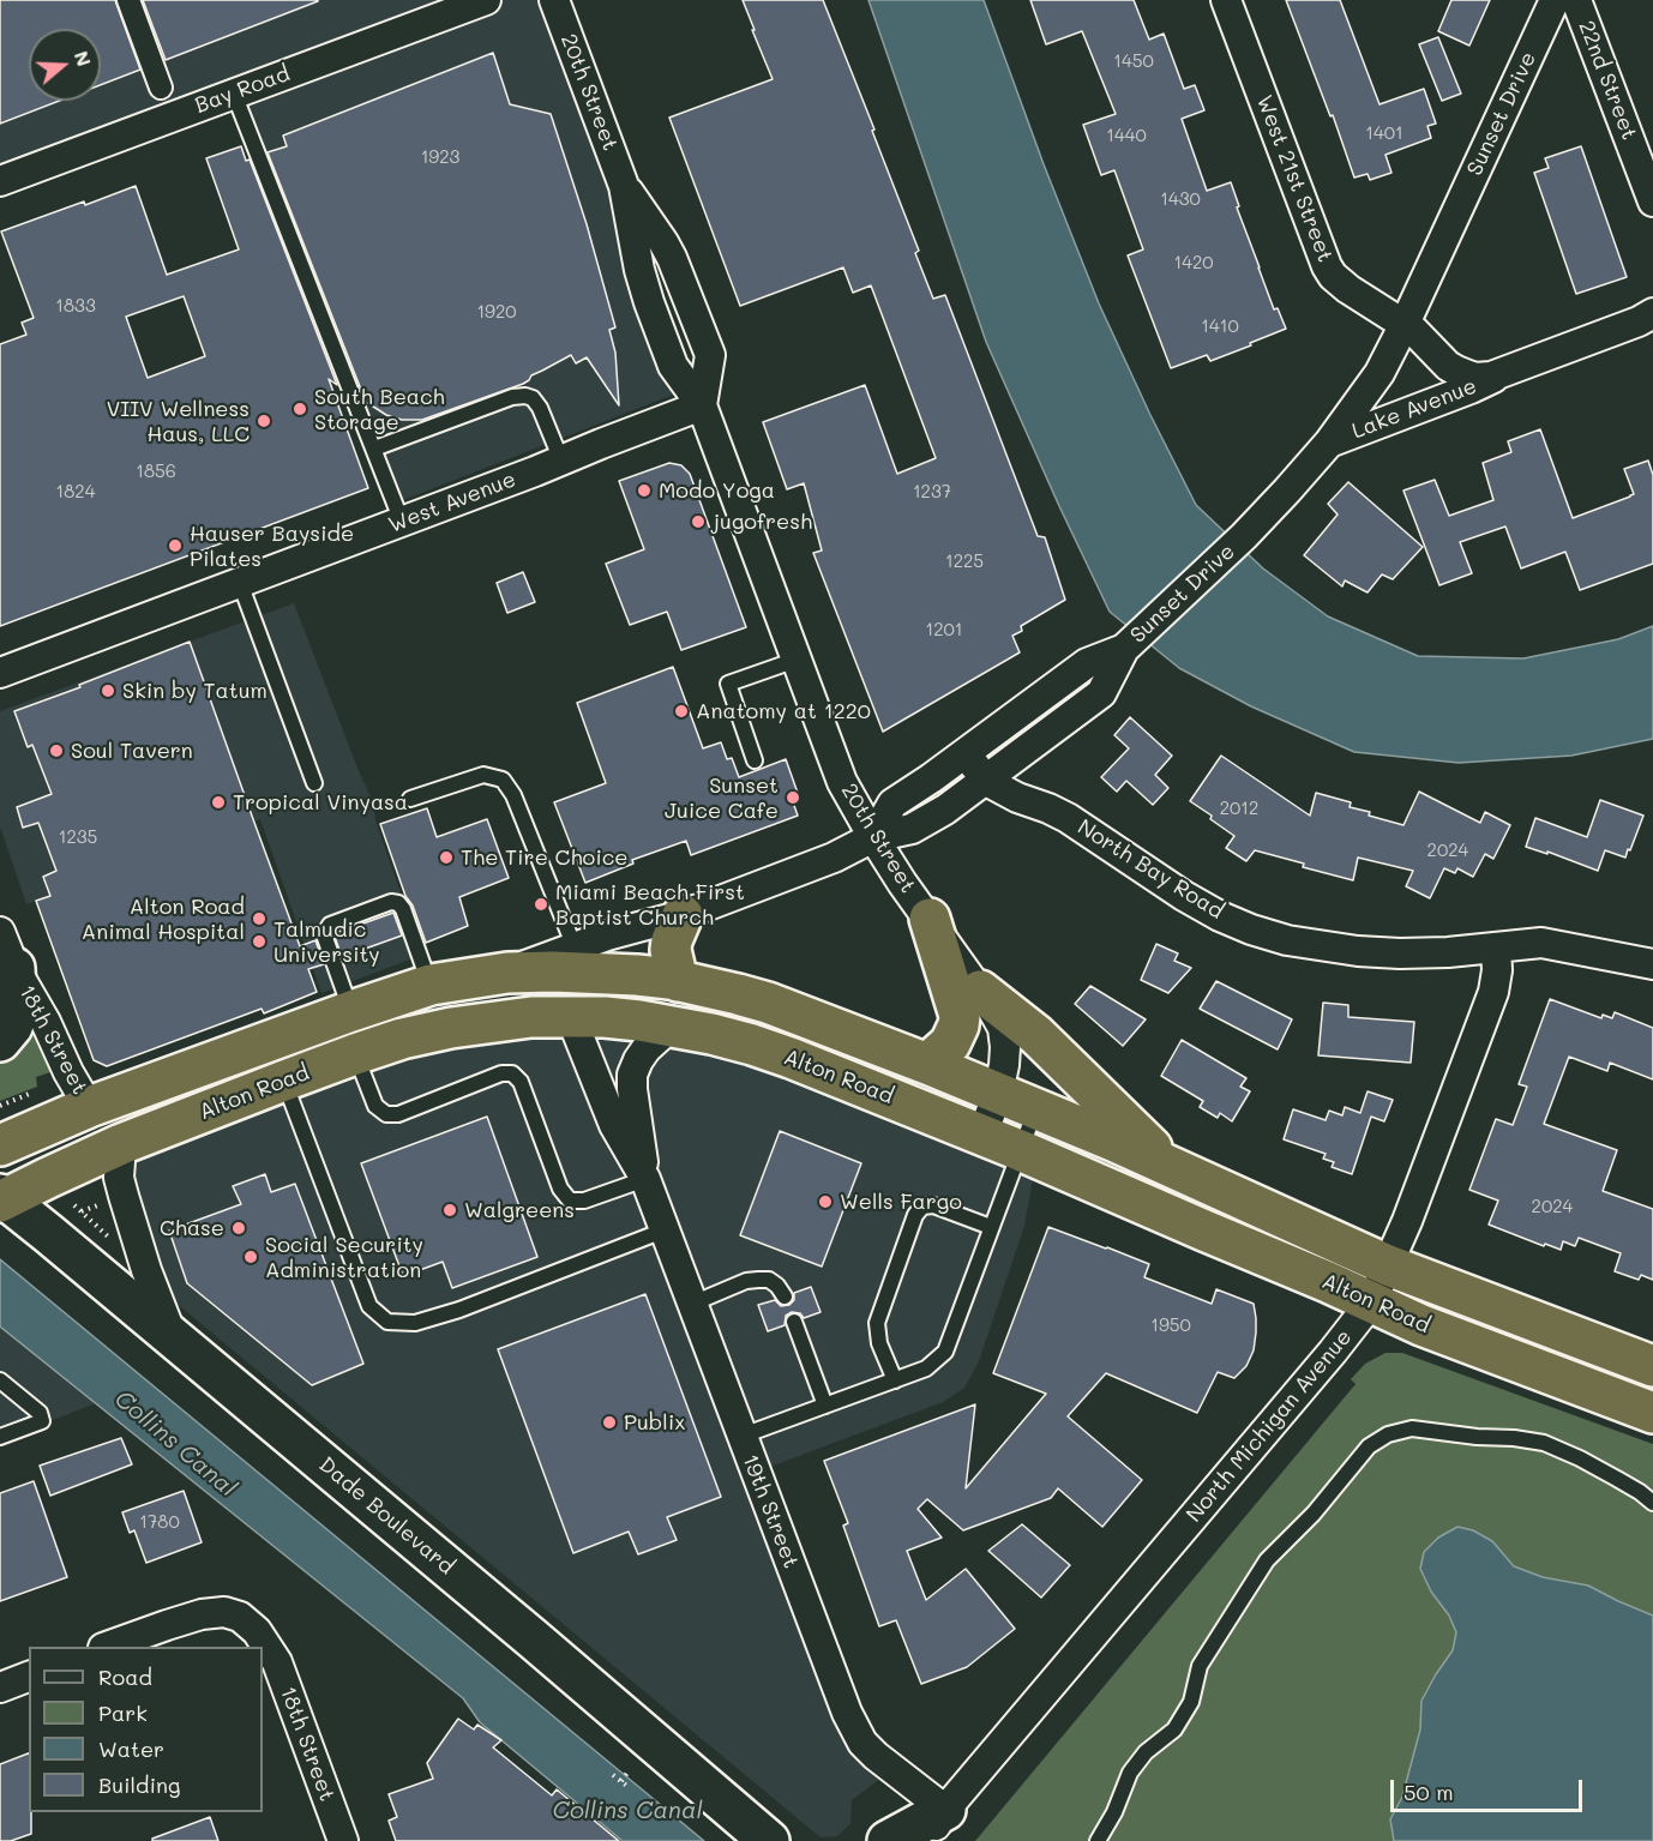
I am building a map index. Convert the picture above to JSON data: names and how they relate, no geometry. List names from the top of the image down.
{
  "streets": {
    "highway": ["Alton Road"],
    "main road": ["Dade Boulevard"],
    "street": [
      "22nd Street",
      "Bay Road",
      "20th Street",
      "Sunset Drive",
      "West 21st Street",
      "Lake Avenue",
      "West Avenue",
      "North Bay Road",
      "18th Street",
      "North Michigan Avenue",
      "19th Street"
    ]
  },
  "crossings": [
    ["20th Street", "Sunset Drive"],
    ["20th Street", "West Avenue"],
    ["20th Street", "Alton Road"],
    ["Sunset Drive", "West 21st Street"],
    ["Sunset Drive", "Lake Avenue"],
    ["Sunset Drive", "North Bay Road"],
    ["Sunset Drive", "Alton Road"],
    ["West 21st Street", "Lake Avenue"],
    ["North Bay Road", "North Michigan Avenue"],
    ["18th Street", "Alton Road"],
    ["Alton Road", "North Michigan Avenue"],
    ["Alton Road", "19th Street"],
    ["Alton Road", "Dade Boulevard"],
    ["North Michigan Avenue", "19th Street"]
  ],
  "water": ["Collins Canal"],
  "places": [
    "South Beach Storage",
    "VIIV Wellness Haus, LLC",
    "Modo Yoga",
    "jugofresh",
    "Hauser Bayside Pilates",
    "Skin by Tatum",
    "Anatomy at 1220",
    "Soul Tavern",
    "Sunset Juice Cafe",
    "Tropical Vinyasa",
    "The Tire Choice",
    "Miami Beach First Baptist Church",
    "Alton Road Animal Hospital",
    "Talmudic University",
    "Wells Fargo",
    "Walgreens",
    "Chase",
    "Social Security Administration",
    "Publix"
  ],
  "house_numbers": [
    "1450",
    "1401",
    "1440",
    "1923",
    "1430",
    "1420",
    "1833",
    "1920",
    "1410",
    "1856",
    "1824",
    "1237",
    "1225",
    "1201",
    "2012",
    "1235",
    "2024",
    "2024",
    "1950",
    "1780"
  ],
  "legend": [
    "Road",
    "Park",
    "Water",
    "Building"
  ],
  "scale_bar": "50 m",
  "north": "right"
}
